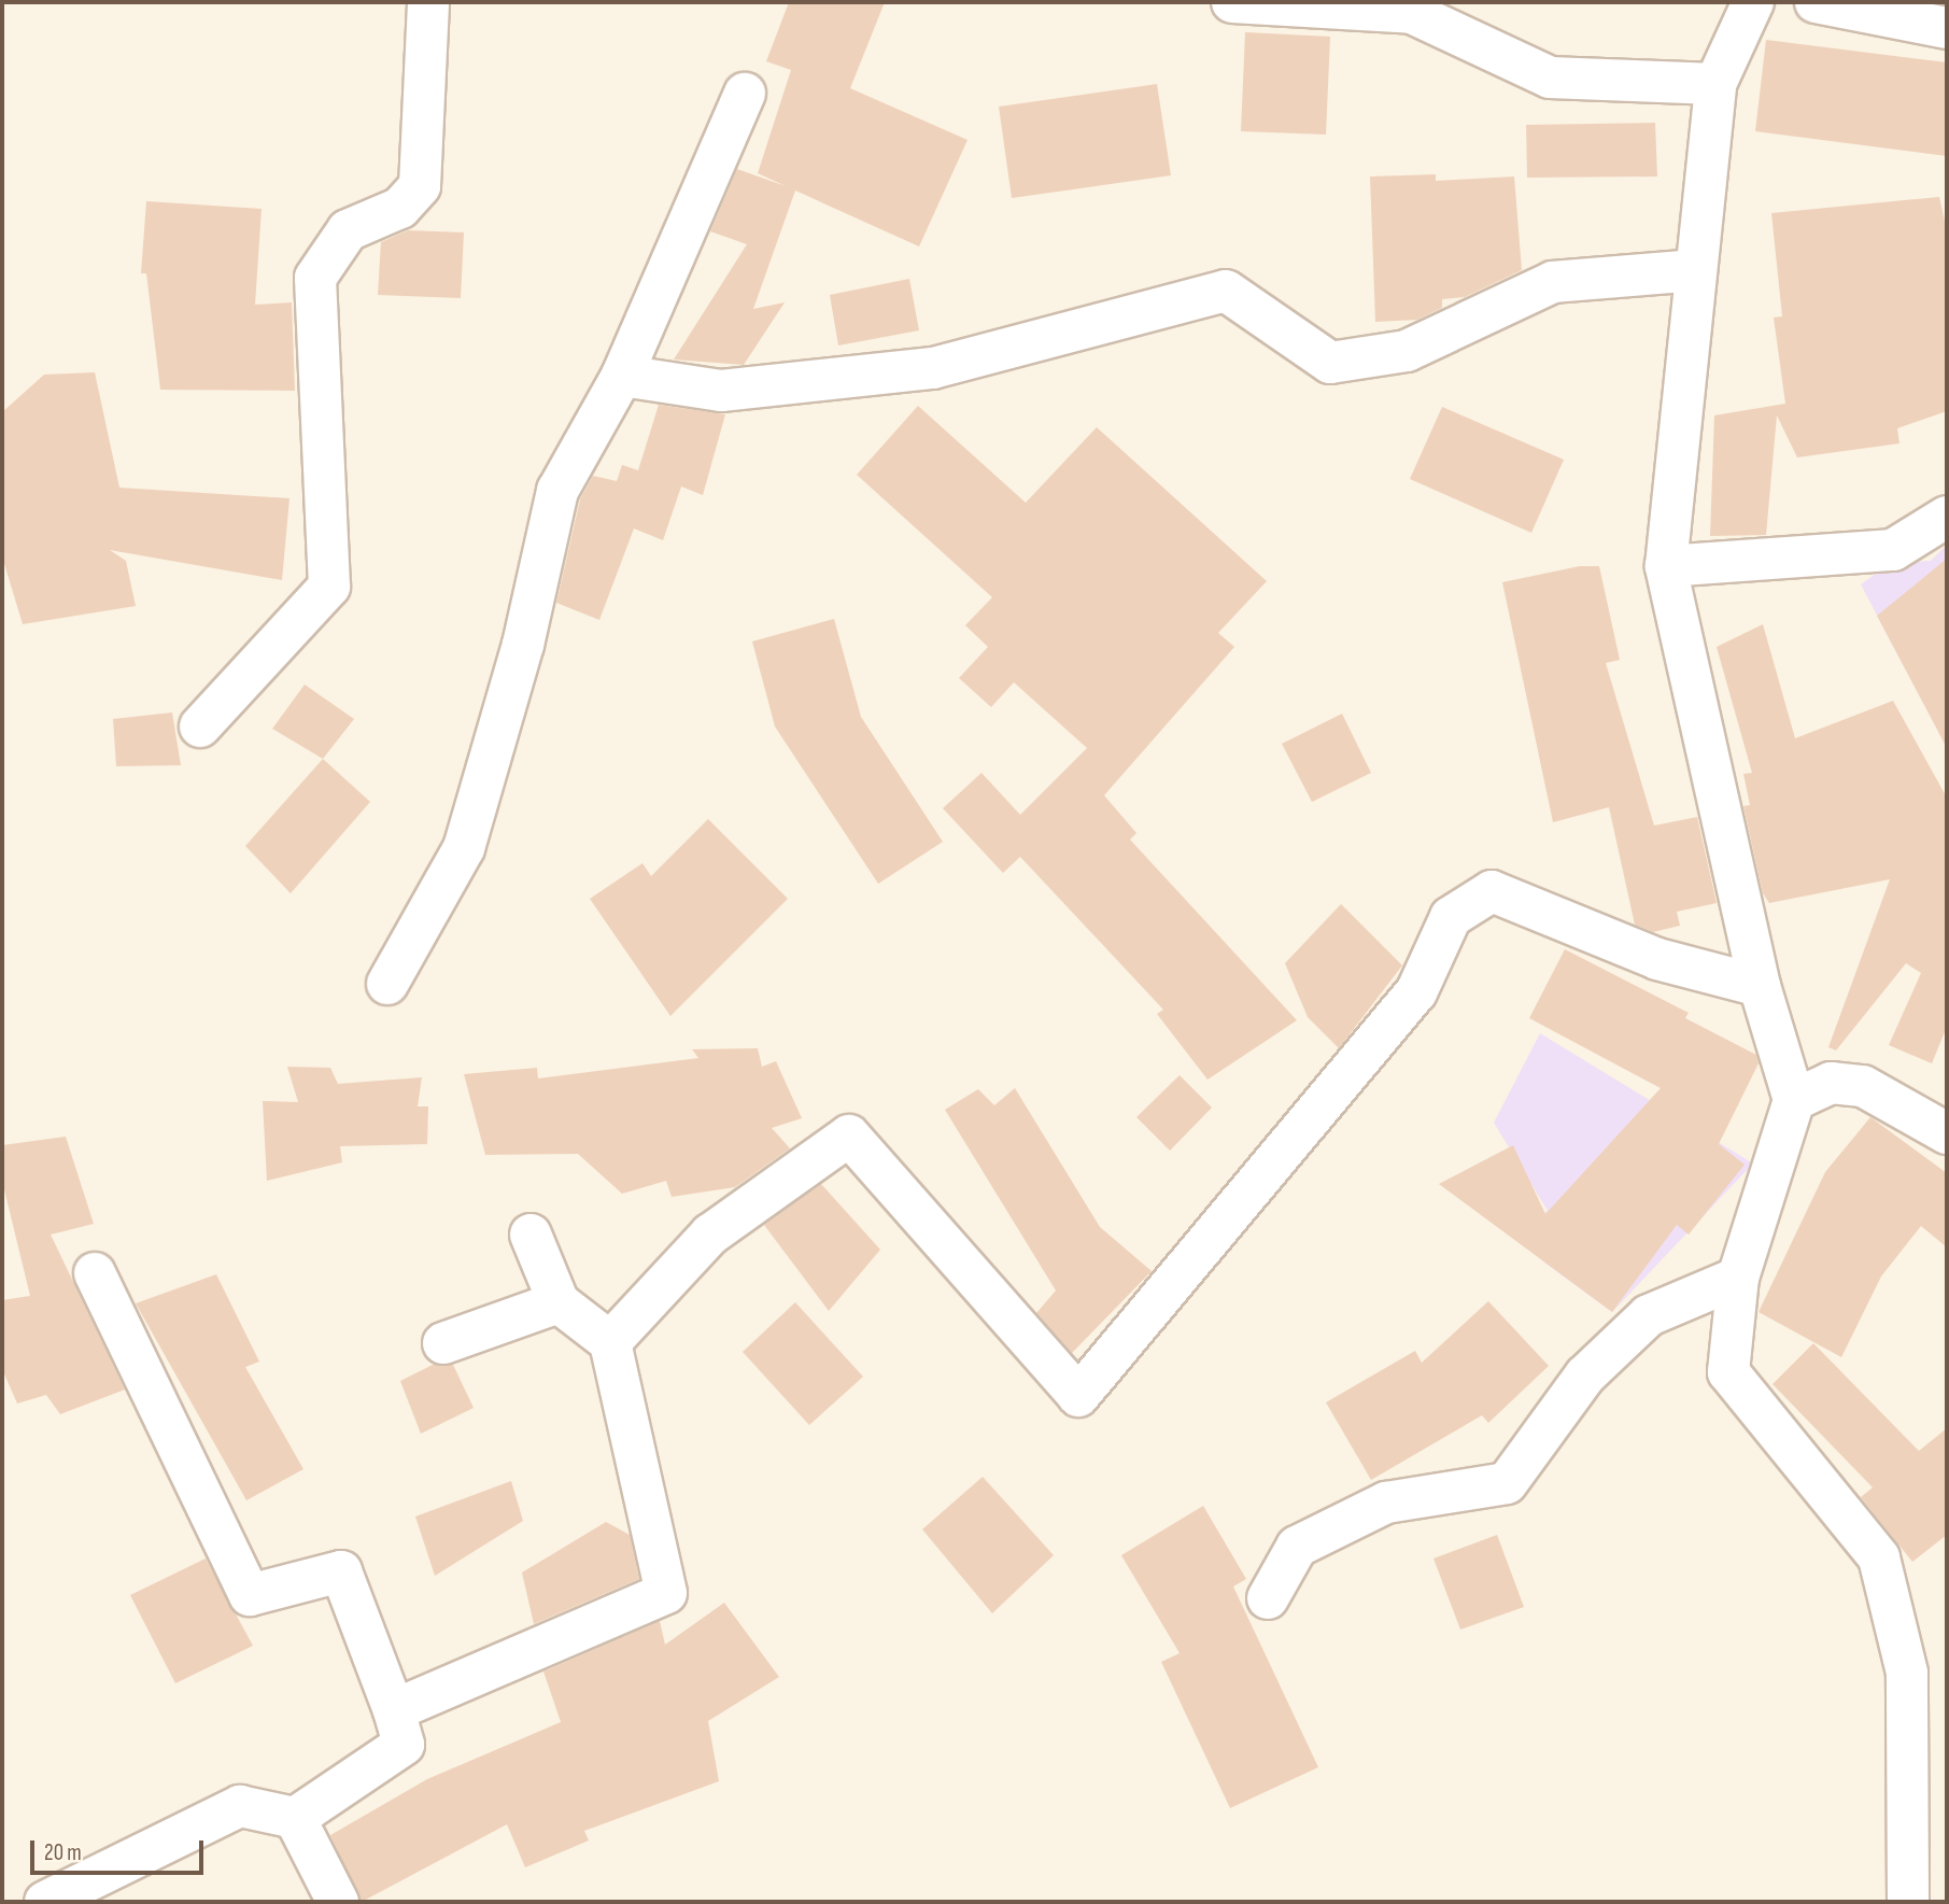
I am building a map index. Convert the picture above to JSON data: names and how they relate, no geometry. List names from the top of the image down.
{
  "scale_bar": "20 m"
}
